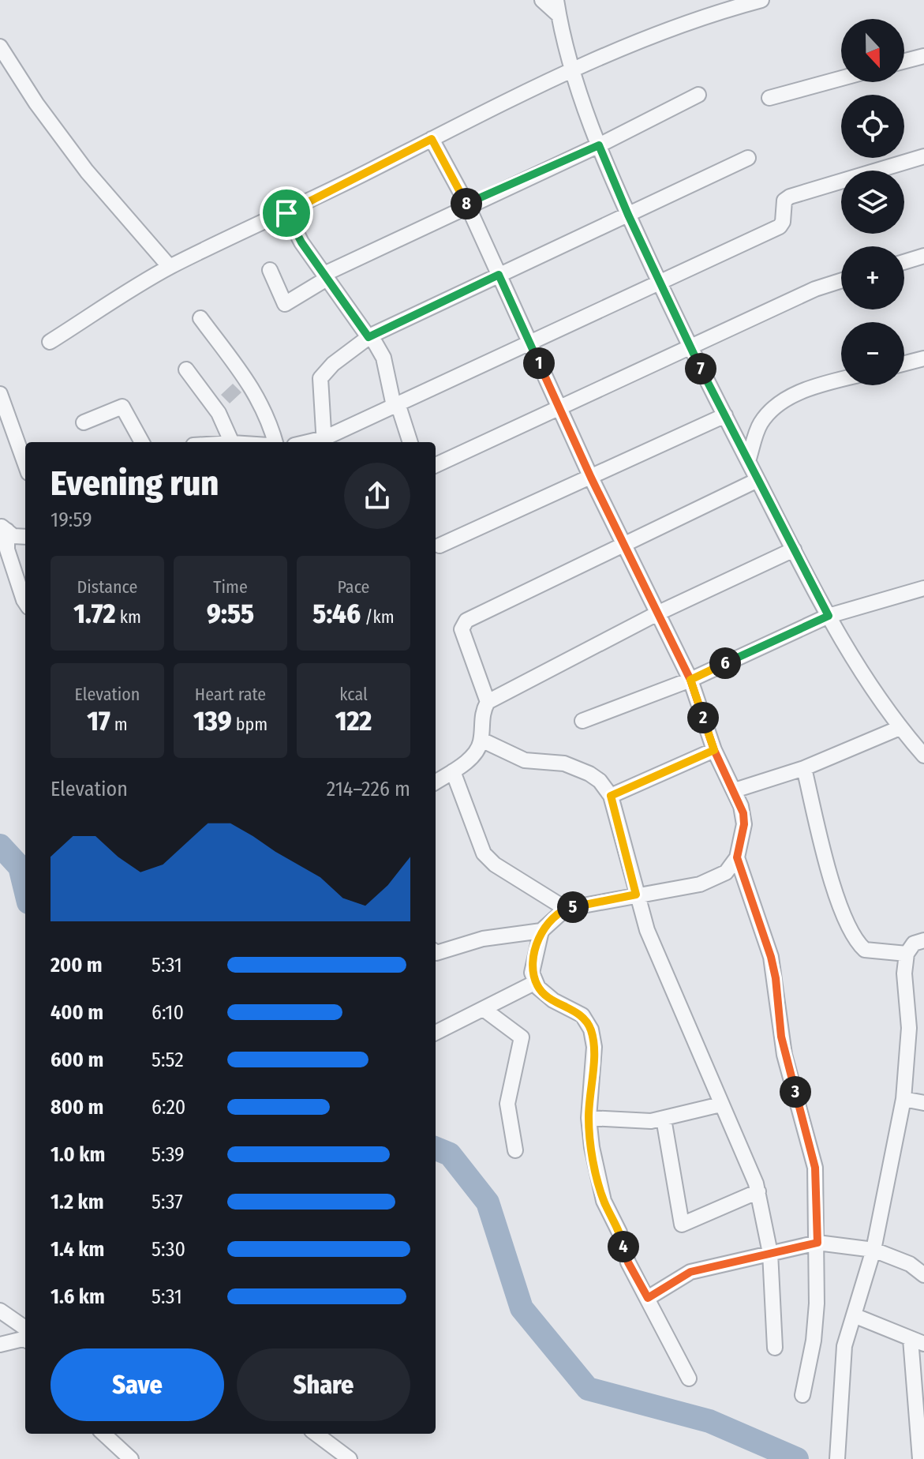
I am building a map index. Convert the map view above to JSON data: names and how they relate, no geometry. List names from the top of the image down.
{
  "north": "bottom",
  "page": {
    "map_buttons": ["+", "−"],
    "pins": [
      "8",
      "1",
      "7",
      "6",
      "2",
      "5",
      "3",
      "4"
    ],
    "heading": ["Evening run", "19:59"],
    "stats": [
      ["Distance", "1.72 km"],
      ["Time", "9:55"],
      ["Pace", "5:46 /km"],
      ["Elevation", "17 m"],
      ["Heart rate", "139 bpm"],
      ["kcal", "122"]
    ],
    "chart": ["Elevation", "214–226 m"],
    "list": [
      {
        "name": "200 m",
        "note": "5:31"
      },
      {
        "name": "400 m",
        "note": "6:10"
      },
      {
        "name": "600 m",
        "note": "5:52"
      },
      {
        "name": "800 m",
        "note": "6:20"
      },
      {
        "name": "1.0 km",
        "note": "5:39"
      },
      {
        "name": "1.2 km",
        "note": "5:37"
      },
      {
        "name": "1.4 km",
        "note": "5:30"
      },
      {
        "name": "1.6 km",
        "note": "5:31"
      }
    ],
    "buttons": ["Save", "Share"]
  }
}
